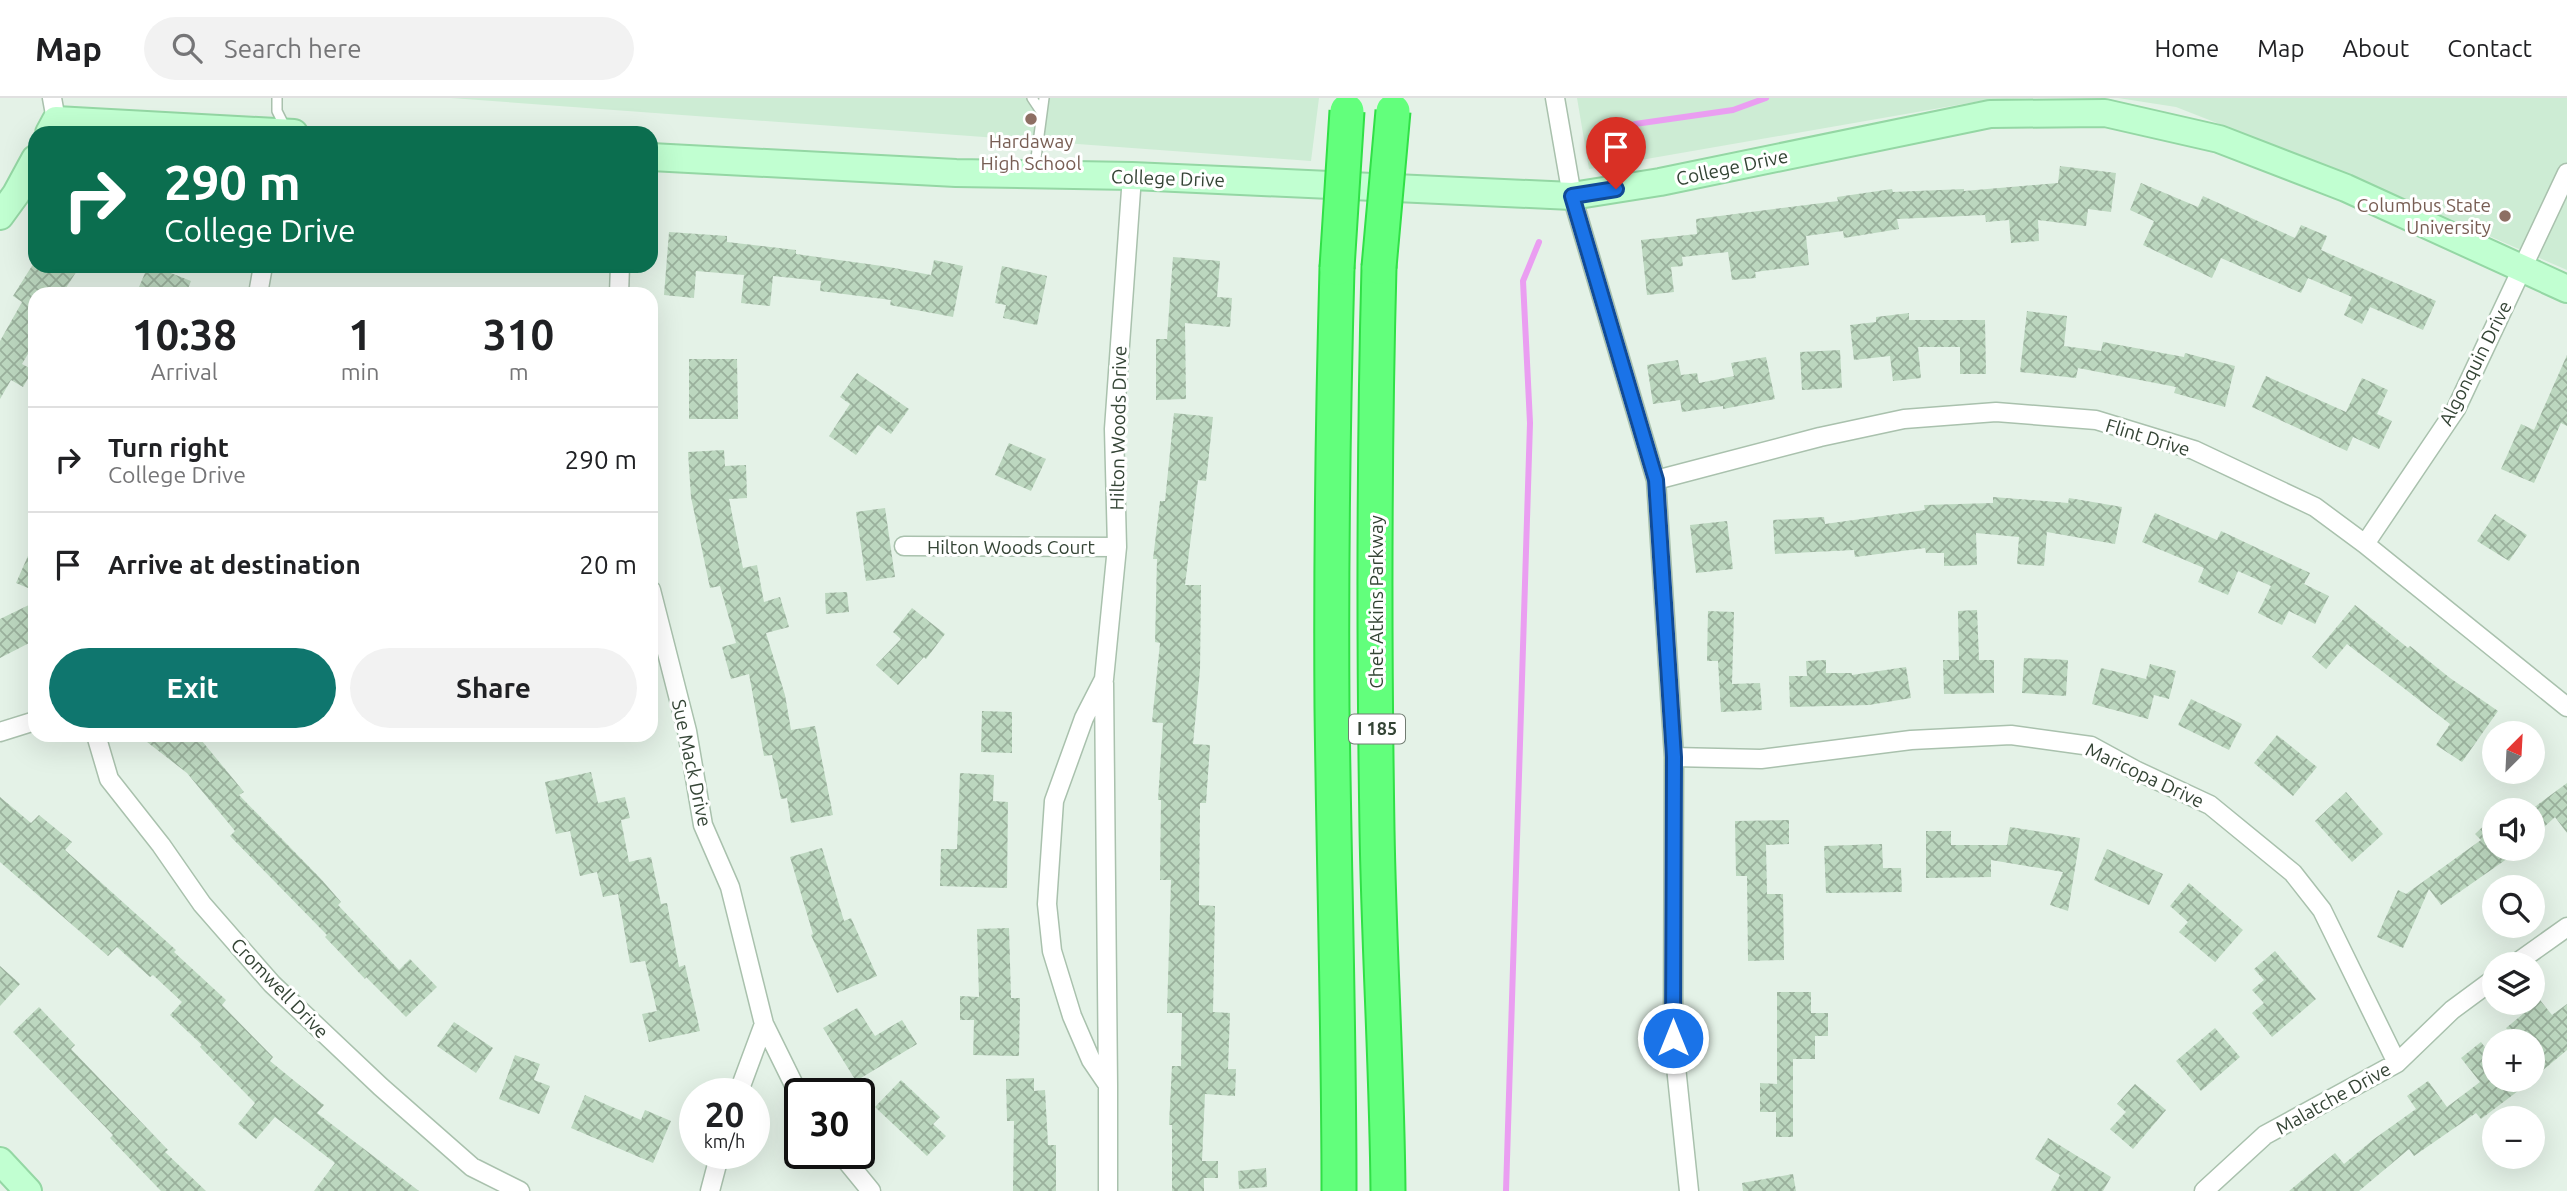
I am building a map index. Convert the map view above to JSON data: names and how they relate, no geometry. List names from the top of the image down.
{
  "streets": {
    "highway": ["Chet Atkins Parkway", "I 185"],
    "street": [
      "College Drive",
      "Algonquin Drive",
      "Hilton Woods Drive",
      "Flint Drive",
      "Hilton Woods Court",
      "Sue Mack Drive",
      "Maricopa Drive",
      "Cromwell Drive",
      "Malatche Drive"
    ]
  },
  "crossings": [
    ["College Drive", "Algonquin Drive"],
    ["College Drive", "Hilton Woods Drive"],
    ["Algonquin Drive", "Flint Drive"],
    ["Hilton Woods Drive", "Hilton Woods Court"],
    ["Maricopa Drive", "Malatche Drive"]
  ],
  "places": ["Hardaway High School", "Columbus State University"],
  "north": "top right",
  "page": {
    "header": "Map",
    "search": "Search here",
    "nav": [
      "Home",
      "Map",
      "About",
      "Contact"
    ],
    "turn": ["290 m", "College Drive"],
    "eta": [
      "10:38",
      "Arrival",
      "1",
      "min",
      "310",
      "m"
    ],
    "list": [
      {
        "name": "Turn right",
        "note": "College Drive",
        "value": "290 m"
      },
      {
        "name": "Arrive at destination",
        "value": "20 m"
      }
    ],
    "buttons": ["Exit", "Share"],
    "map_buttons": ["+", "−"],
    "speed": "20 km/h",
    "limit": "30"
  }
}
